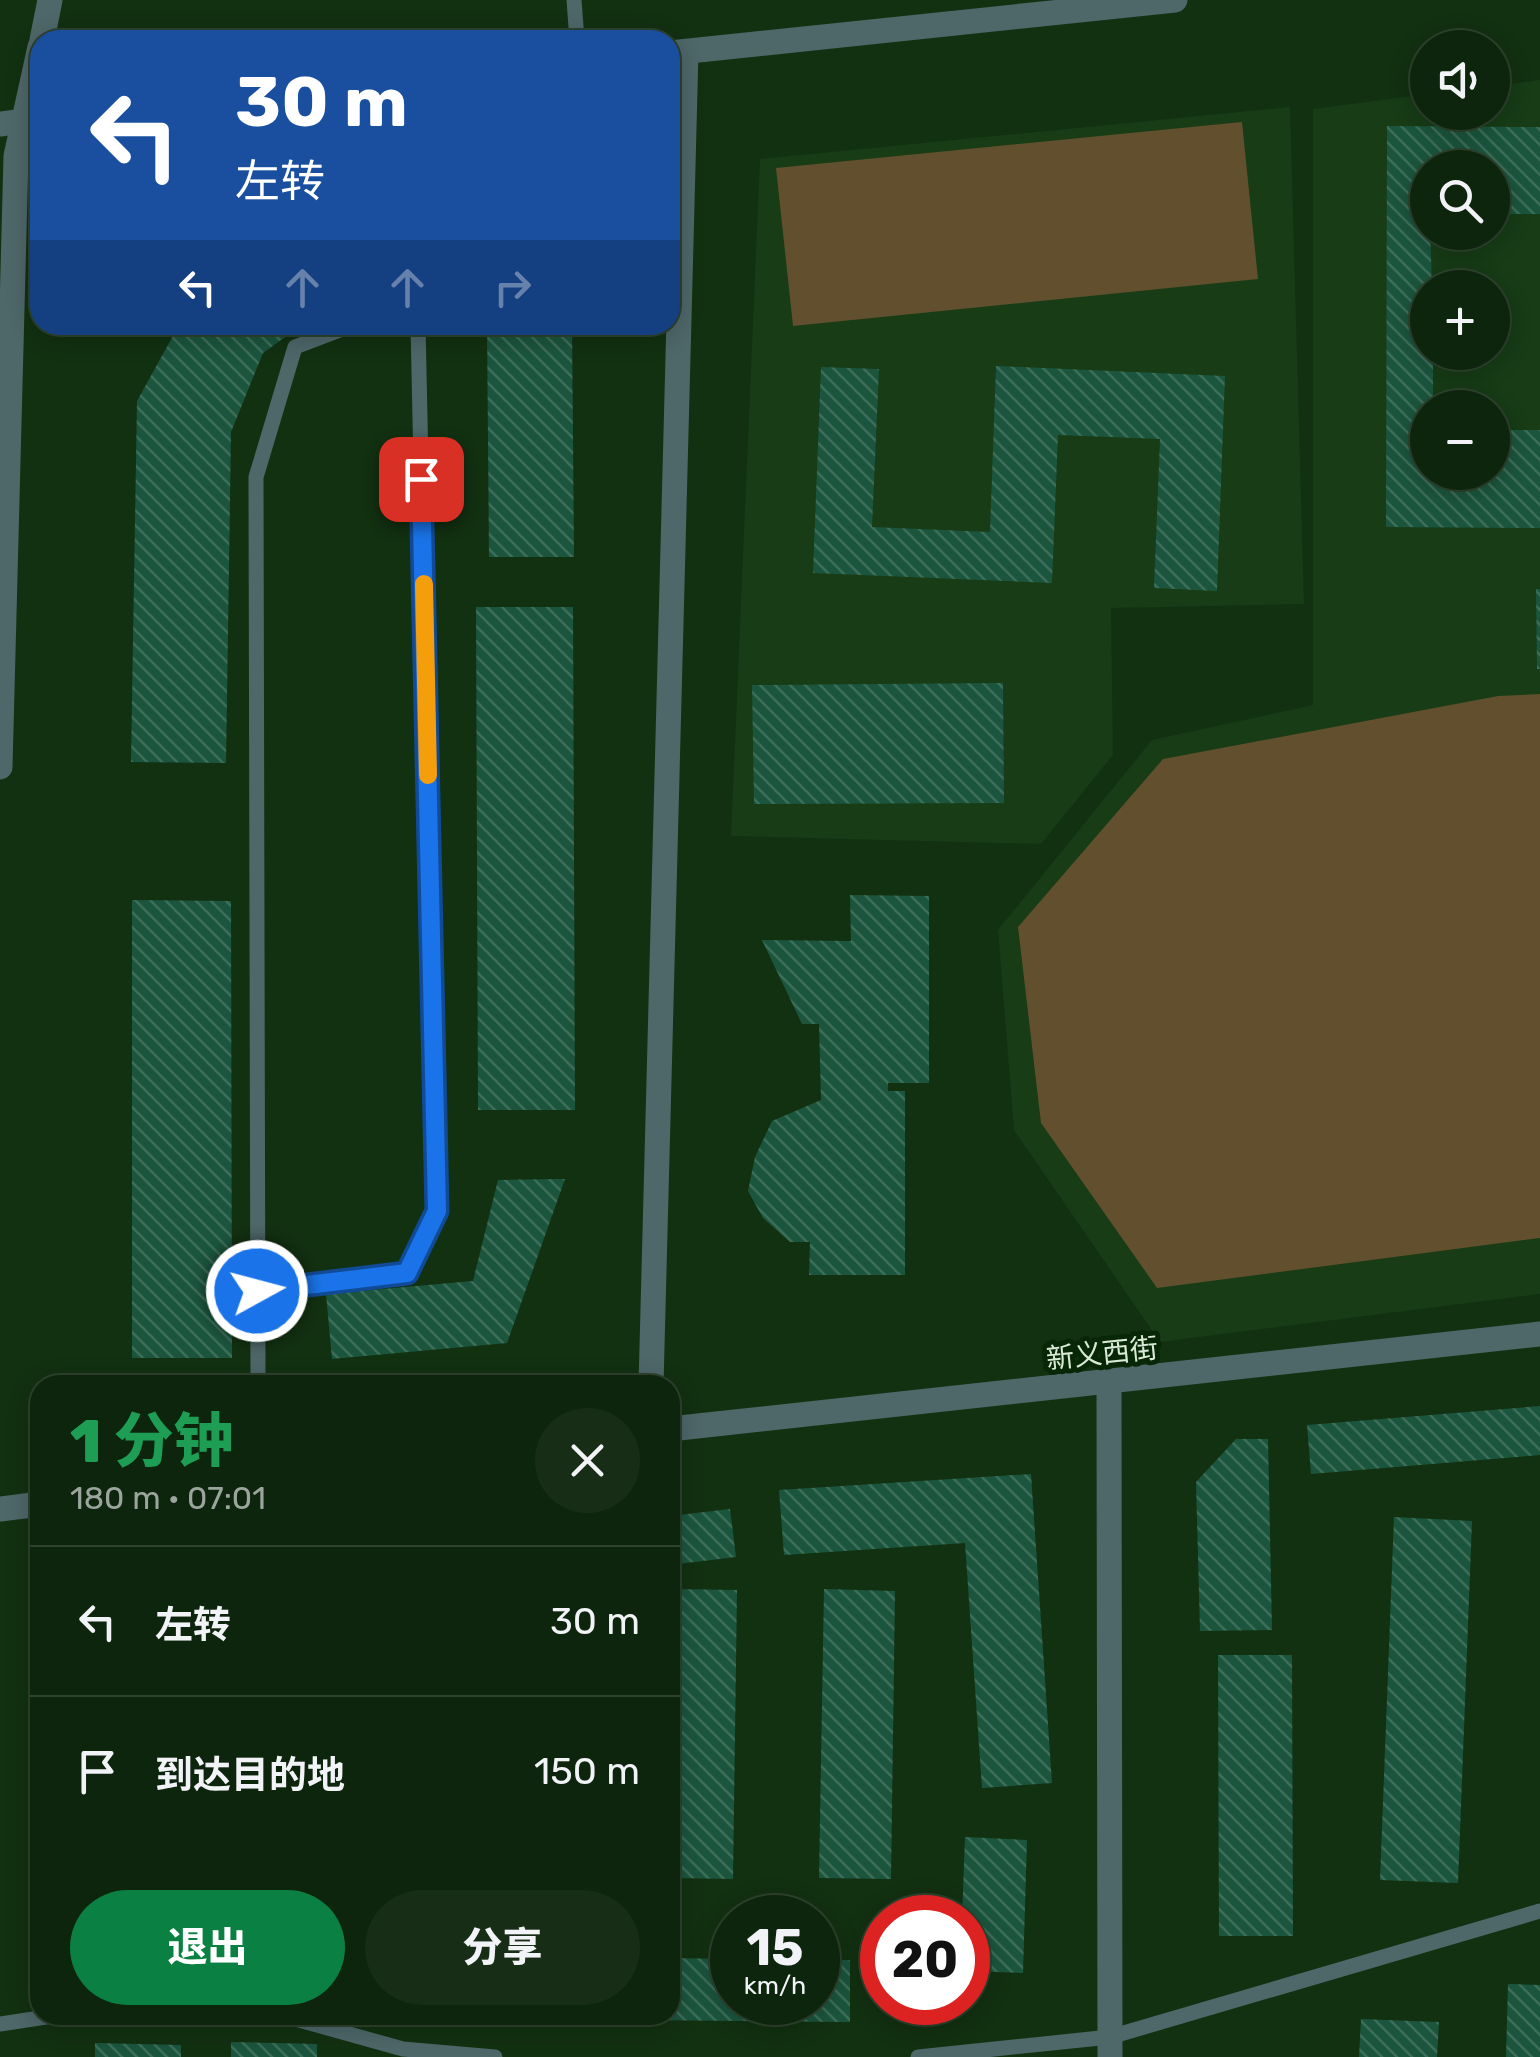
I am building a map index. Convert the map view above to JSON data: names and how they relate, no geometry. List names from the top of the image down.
{
  "streets": {
    "street": ["新义西街"]
  },
  "page": {
    "map_buttons": ["+", "−"],
    "turn": ["30 m", "左转"],
    "heading": ["1 分钟", "180 m · 07:01"],
    "list": [
      {
        "name": "左转",
        "value": "30 m"
      },
      {
        "name": "到达目的地",
        "value": "150 m"
      }
    ],
    "buttons": ["退出", "分享"],
    "speed": "15 km/h",
    "limit": "20"
  }
}
